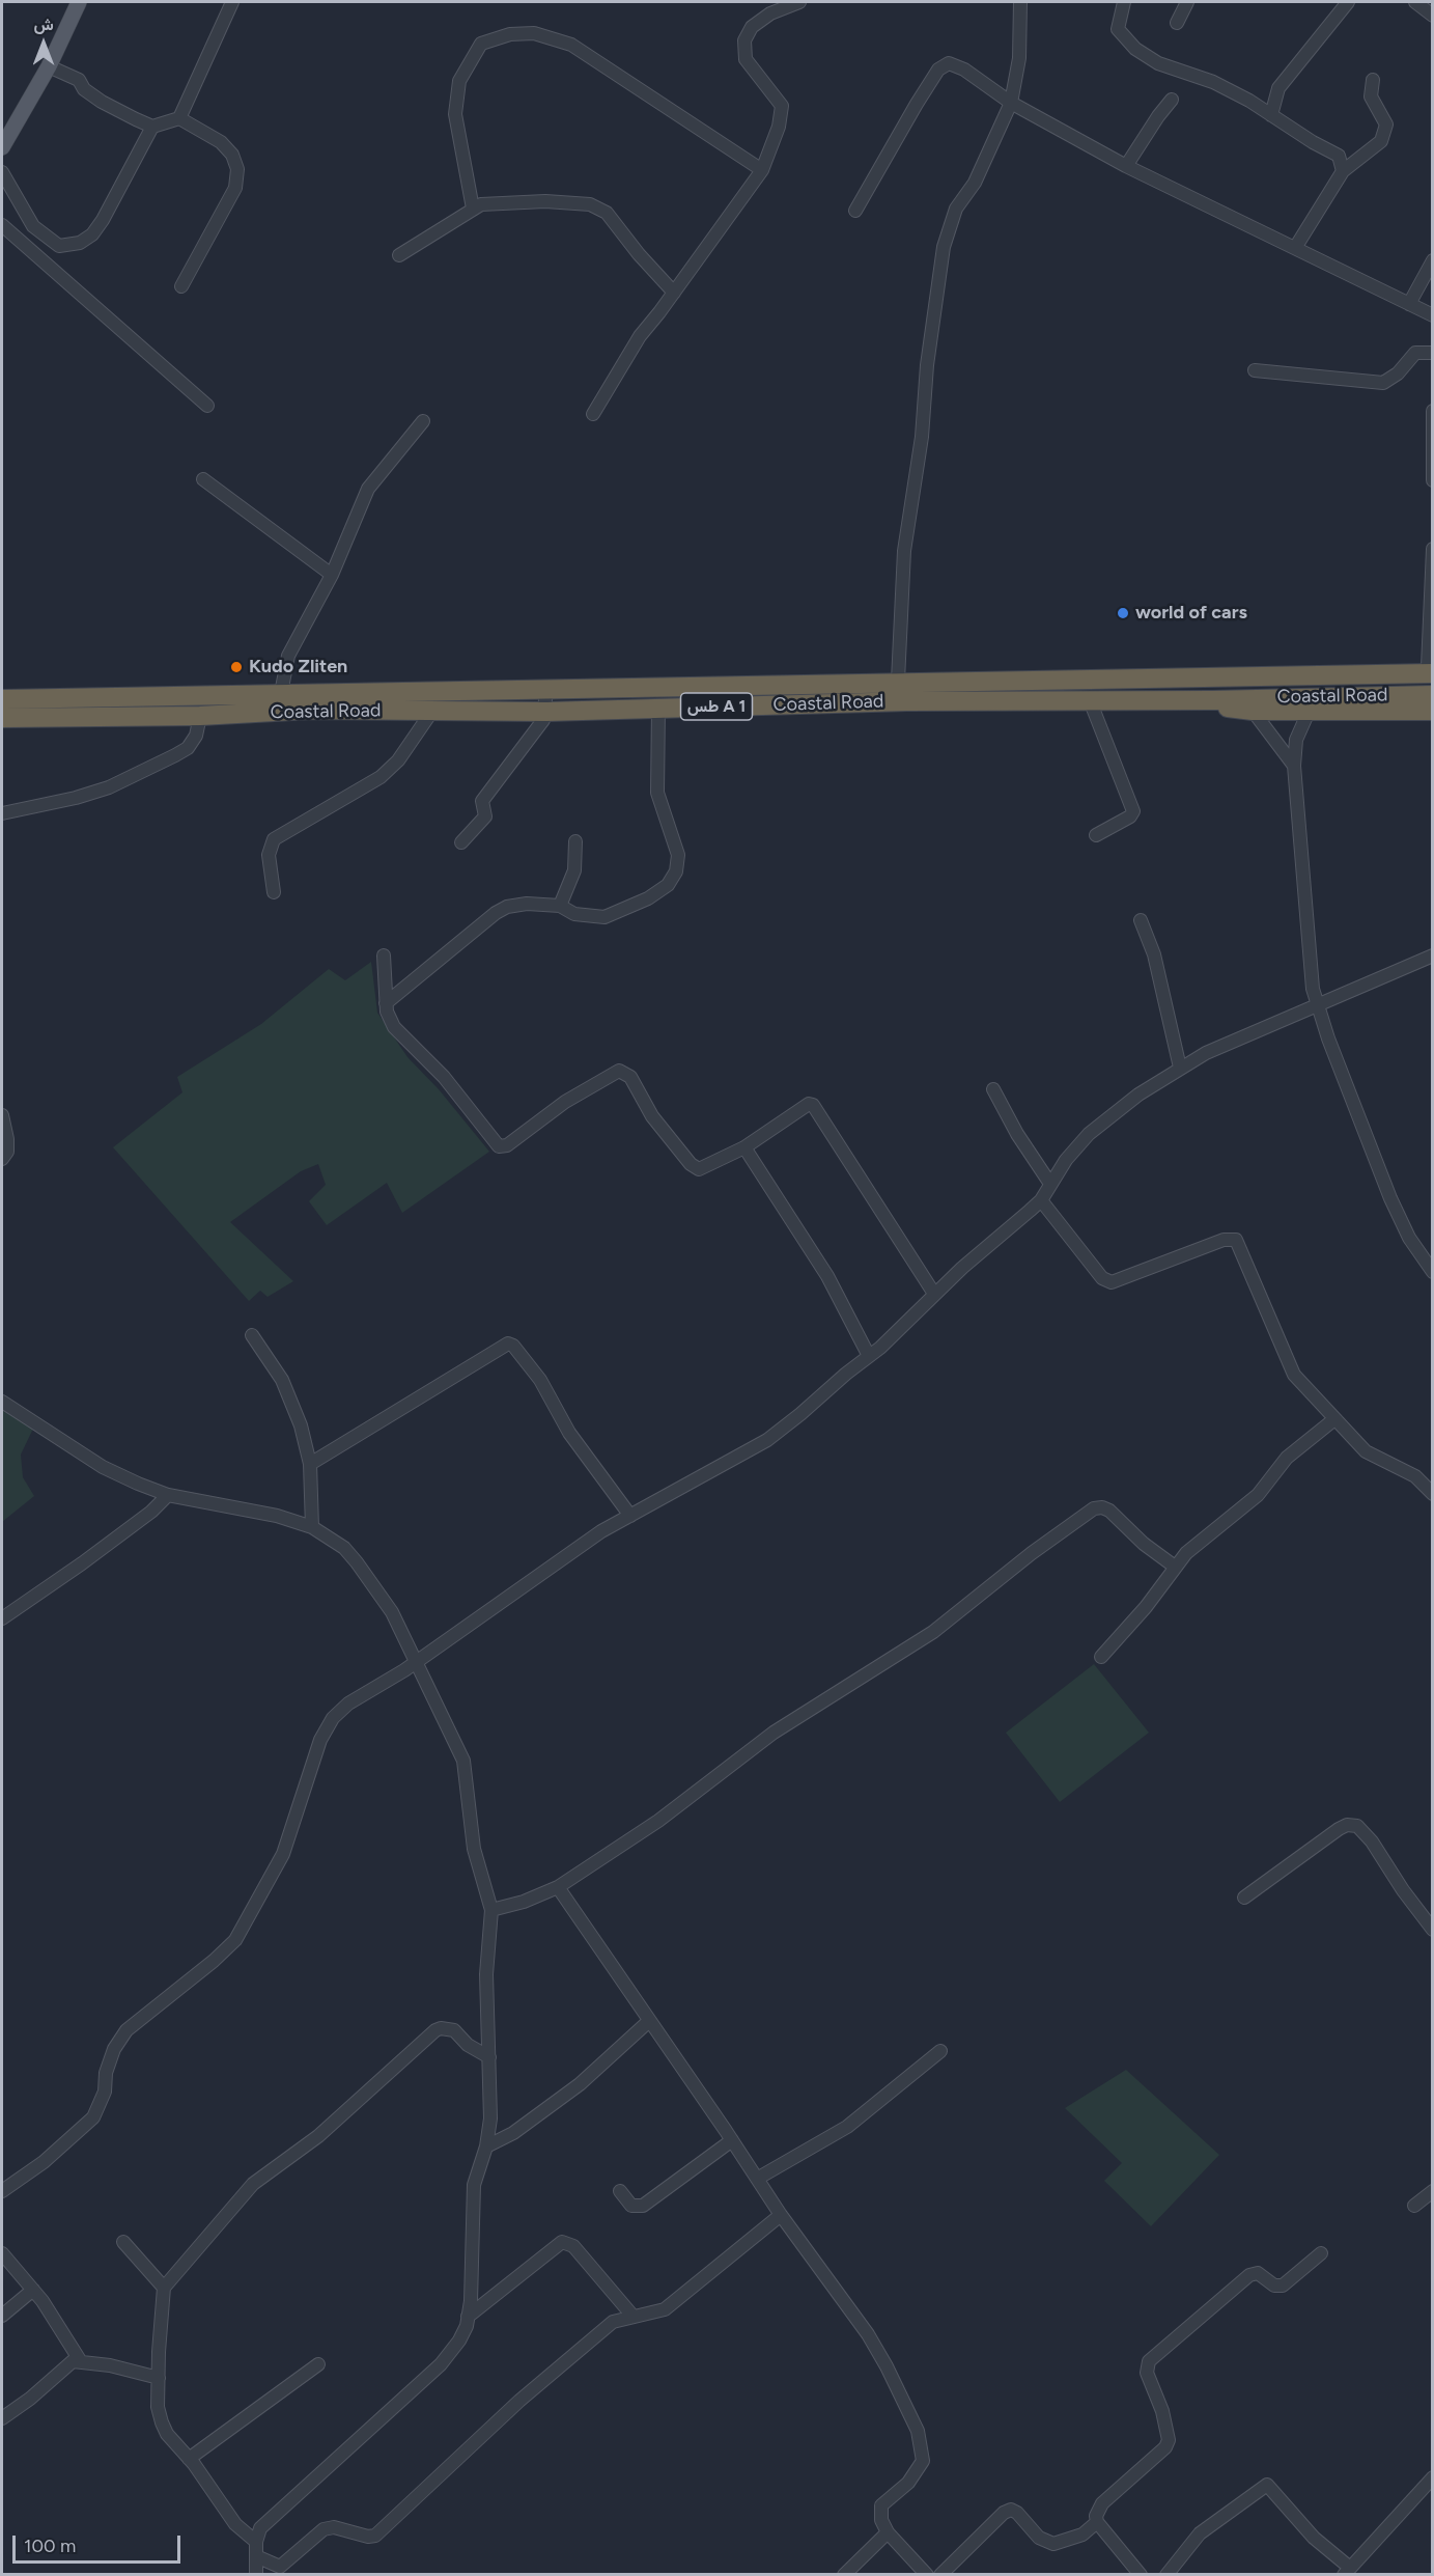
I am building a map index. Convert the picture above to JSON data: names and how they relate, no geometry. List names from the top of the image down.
{
  "streets": {
    "highway": ["Coastal Road", "طس A 1"]
  },
  "places": ["world of cars", "Kudo Zliten"],
  "scale_bar": "100 m",
  "north": "top"
}
